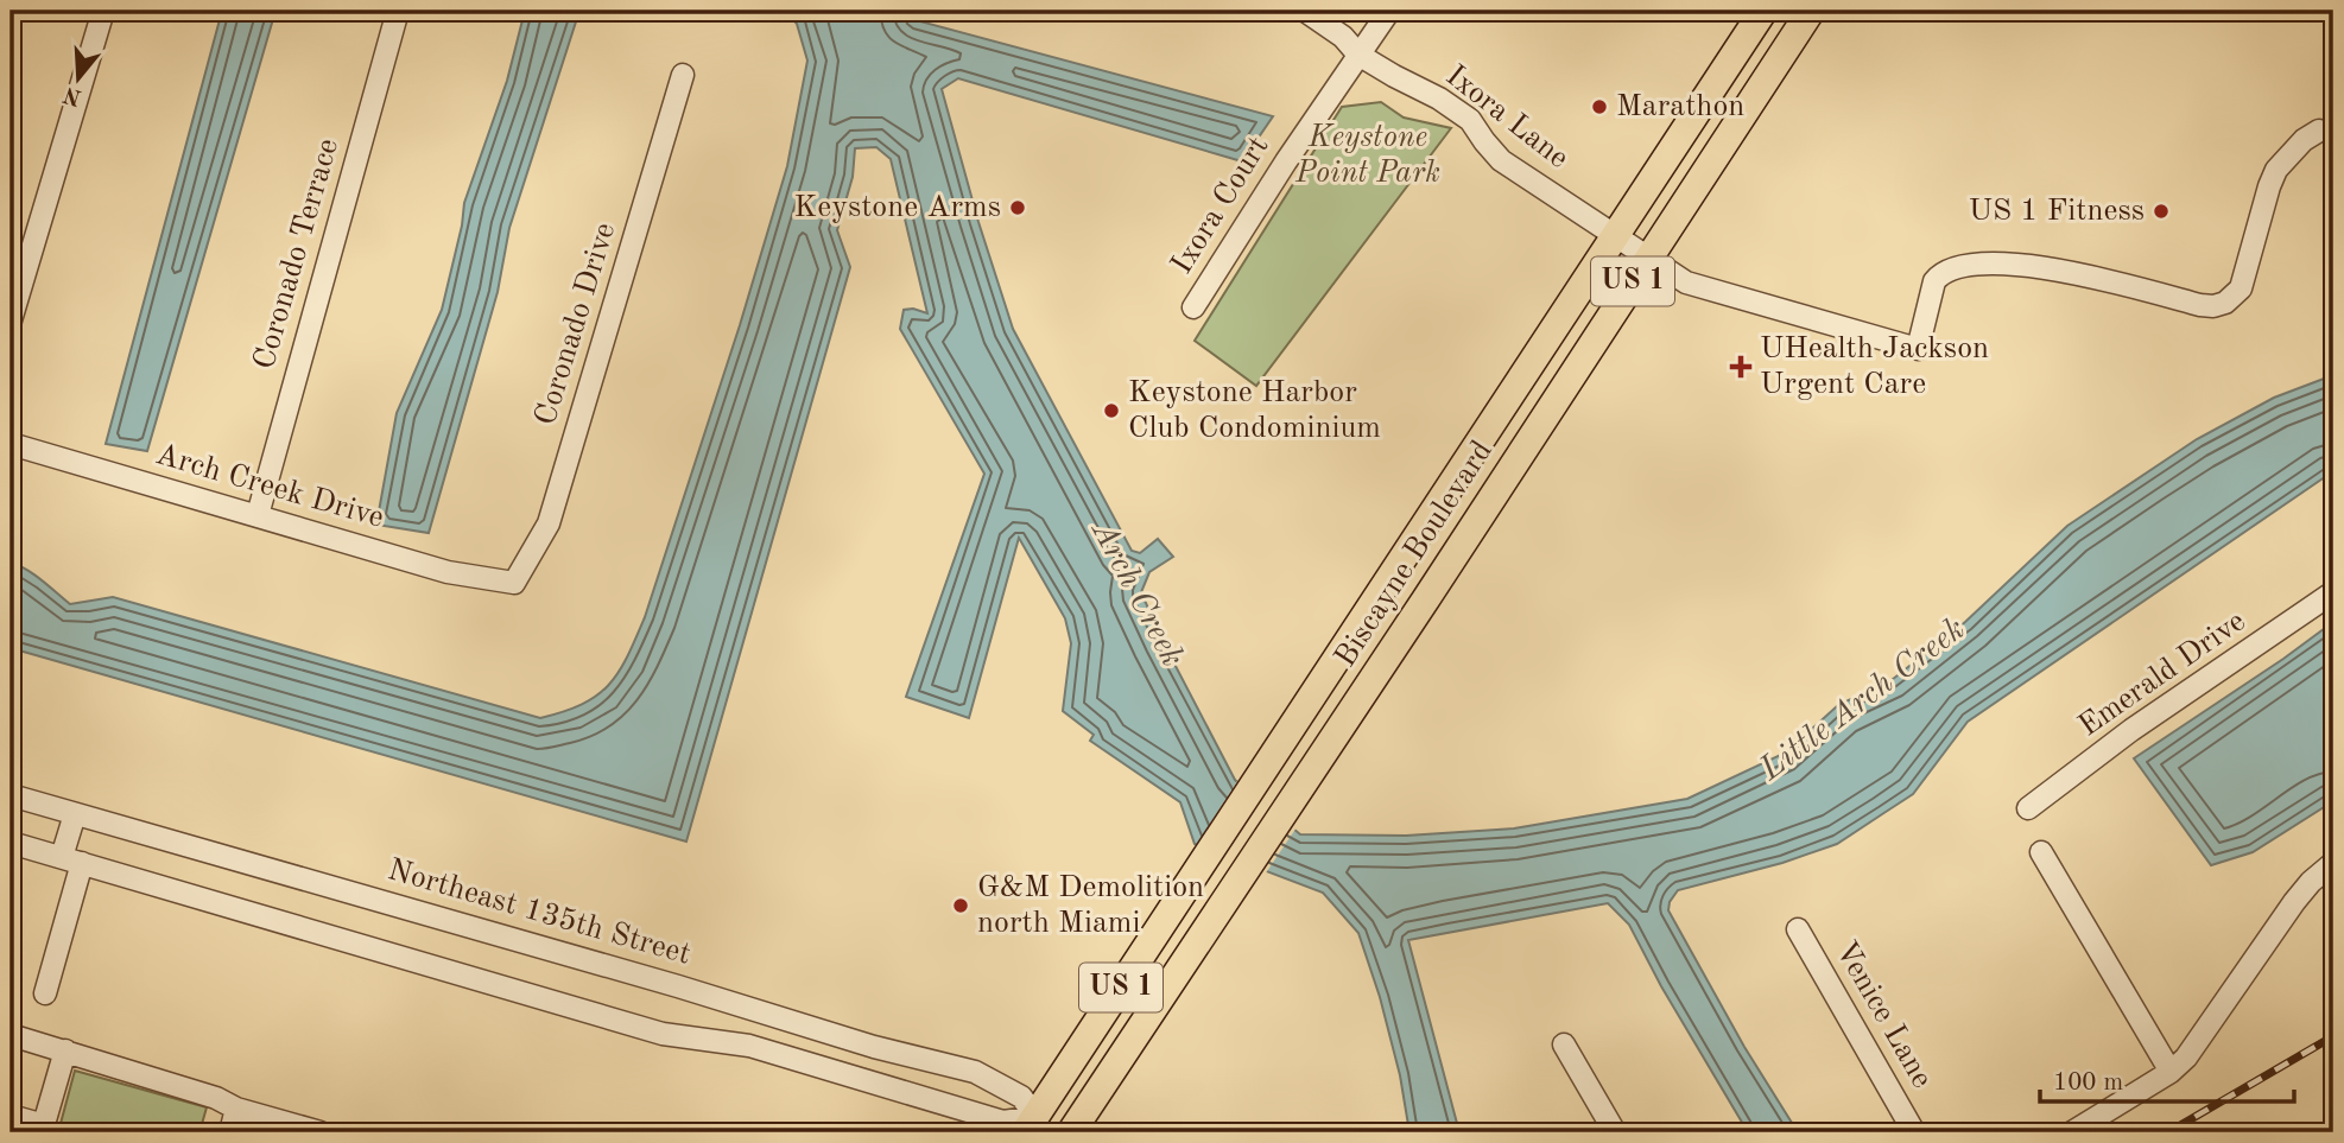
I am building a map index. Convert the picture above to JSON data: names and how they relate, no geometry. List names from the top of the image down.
{
  "streets": {
    "main road": ["US 1", "Biscayne Boulevard", "Northeast 135th Street"],
    "street": [
      "Ixora Lane",
      "Ixora Court",
      "Coronado Terrace",
      "Coronado Drive",
      "Arch Creek Drive",
      "Emerald Drive",
      "Venice Lane"
    ]
  },
  "crossings": [
    ["Ixora Lane", "Ixora Court"],
    ["Ixora Lane", "Biscayne Boulevard"],
    ["Coronado Terrace", "Arch Creek Drive"],
    ["Coronado Drive", "Arch Creek Drive"],
    ["Biscayne Boulevard", "Northeast 135th Street"]
  ],
  "water": ["Arch Creek", "Little Arch Creek"],
  "parks": ["Keystone Point Park"],
  "places": {
    "other": [
      "Marathon",
      "Keystone Arms",
      "US 1 Fitness",
      "Keystone Harbor Club Condominium",
      "G&M Demolition north Miami"
    ],
    "health": ["UHealth Jackson Urgent Care"]
  },
  "scale_bar": "100 m",
  "north": "bottom"
}
